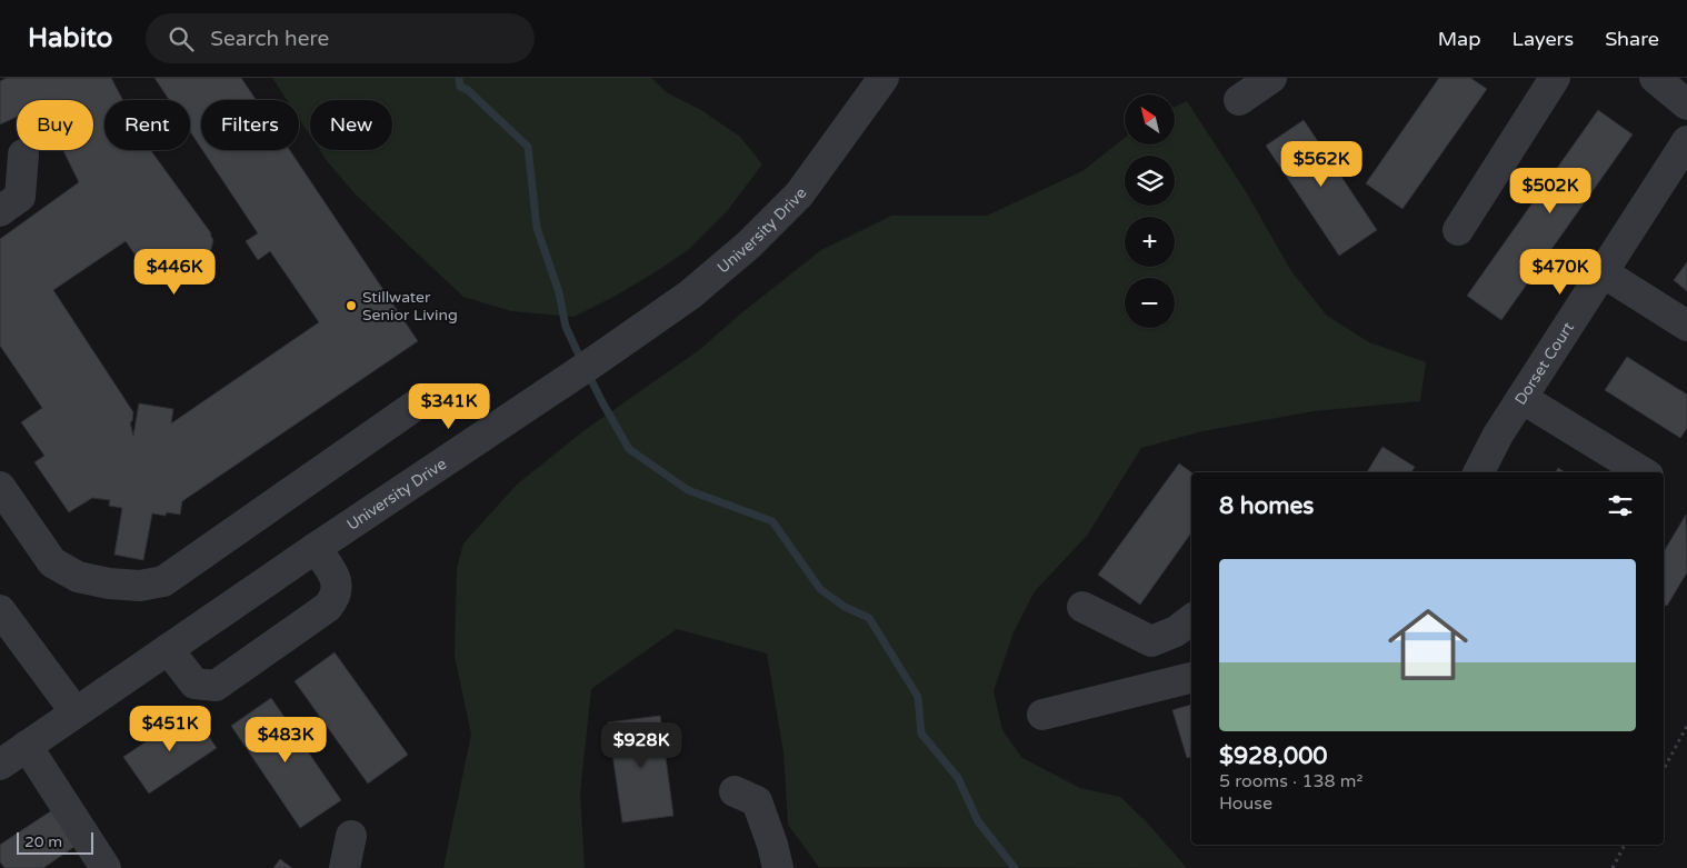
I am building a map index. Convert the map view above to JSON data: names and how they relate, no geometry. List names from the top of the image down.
{
  "streets": {
    "street": ["University Drive", "Dorset Court"]
  },
  "places": ["Stillwater Senior Living"],
  "scale_bar": "20 m",
  "north": "top left",
  "page": {
    "header": "Habito",
    "search": "Search here",
    "nav": ["Map", "Layers", "Share"],
    "map_buttons": ["+", "−"],
    "chip": [
      "Buy",
      "Rent",
      "Filters",
      "New"
    ],
    "price": [
      "$562K",
      "$502K",
      "$446K",
      "$470K",
      "$341K",
      "$451K",
      "$483K",
      "$928K"
    ],
    "heading": "8 homes",
    "list": [
      {
        "name": "$928,000",
        "note": "5 rooms · 138 m² · House"
      }
    ],
    "scale": "20 m"
  }
}
